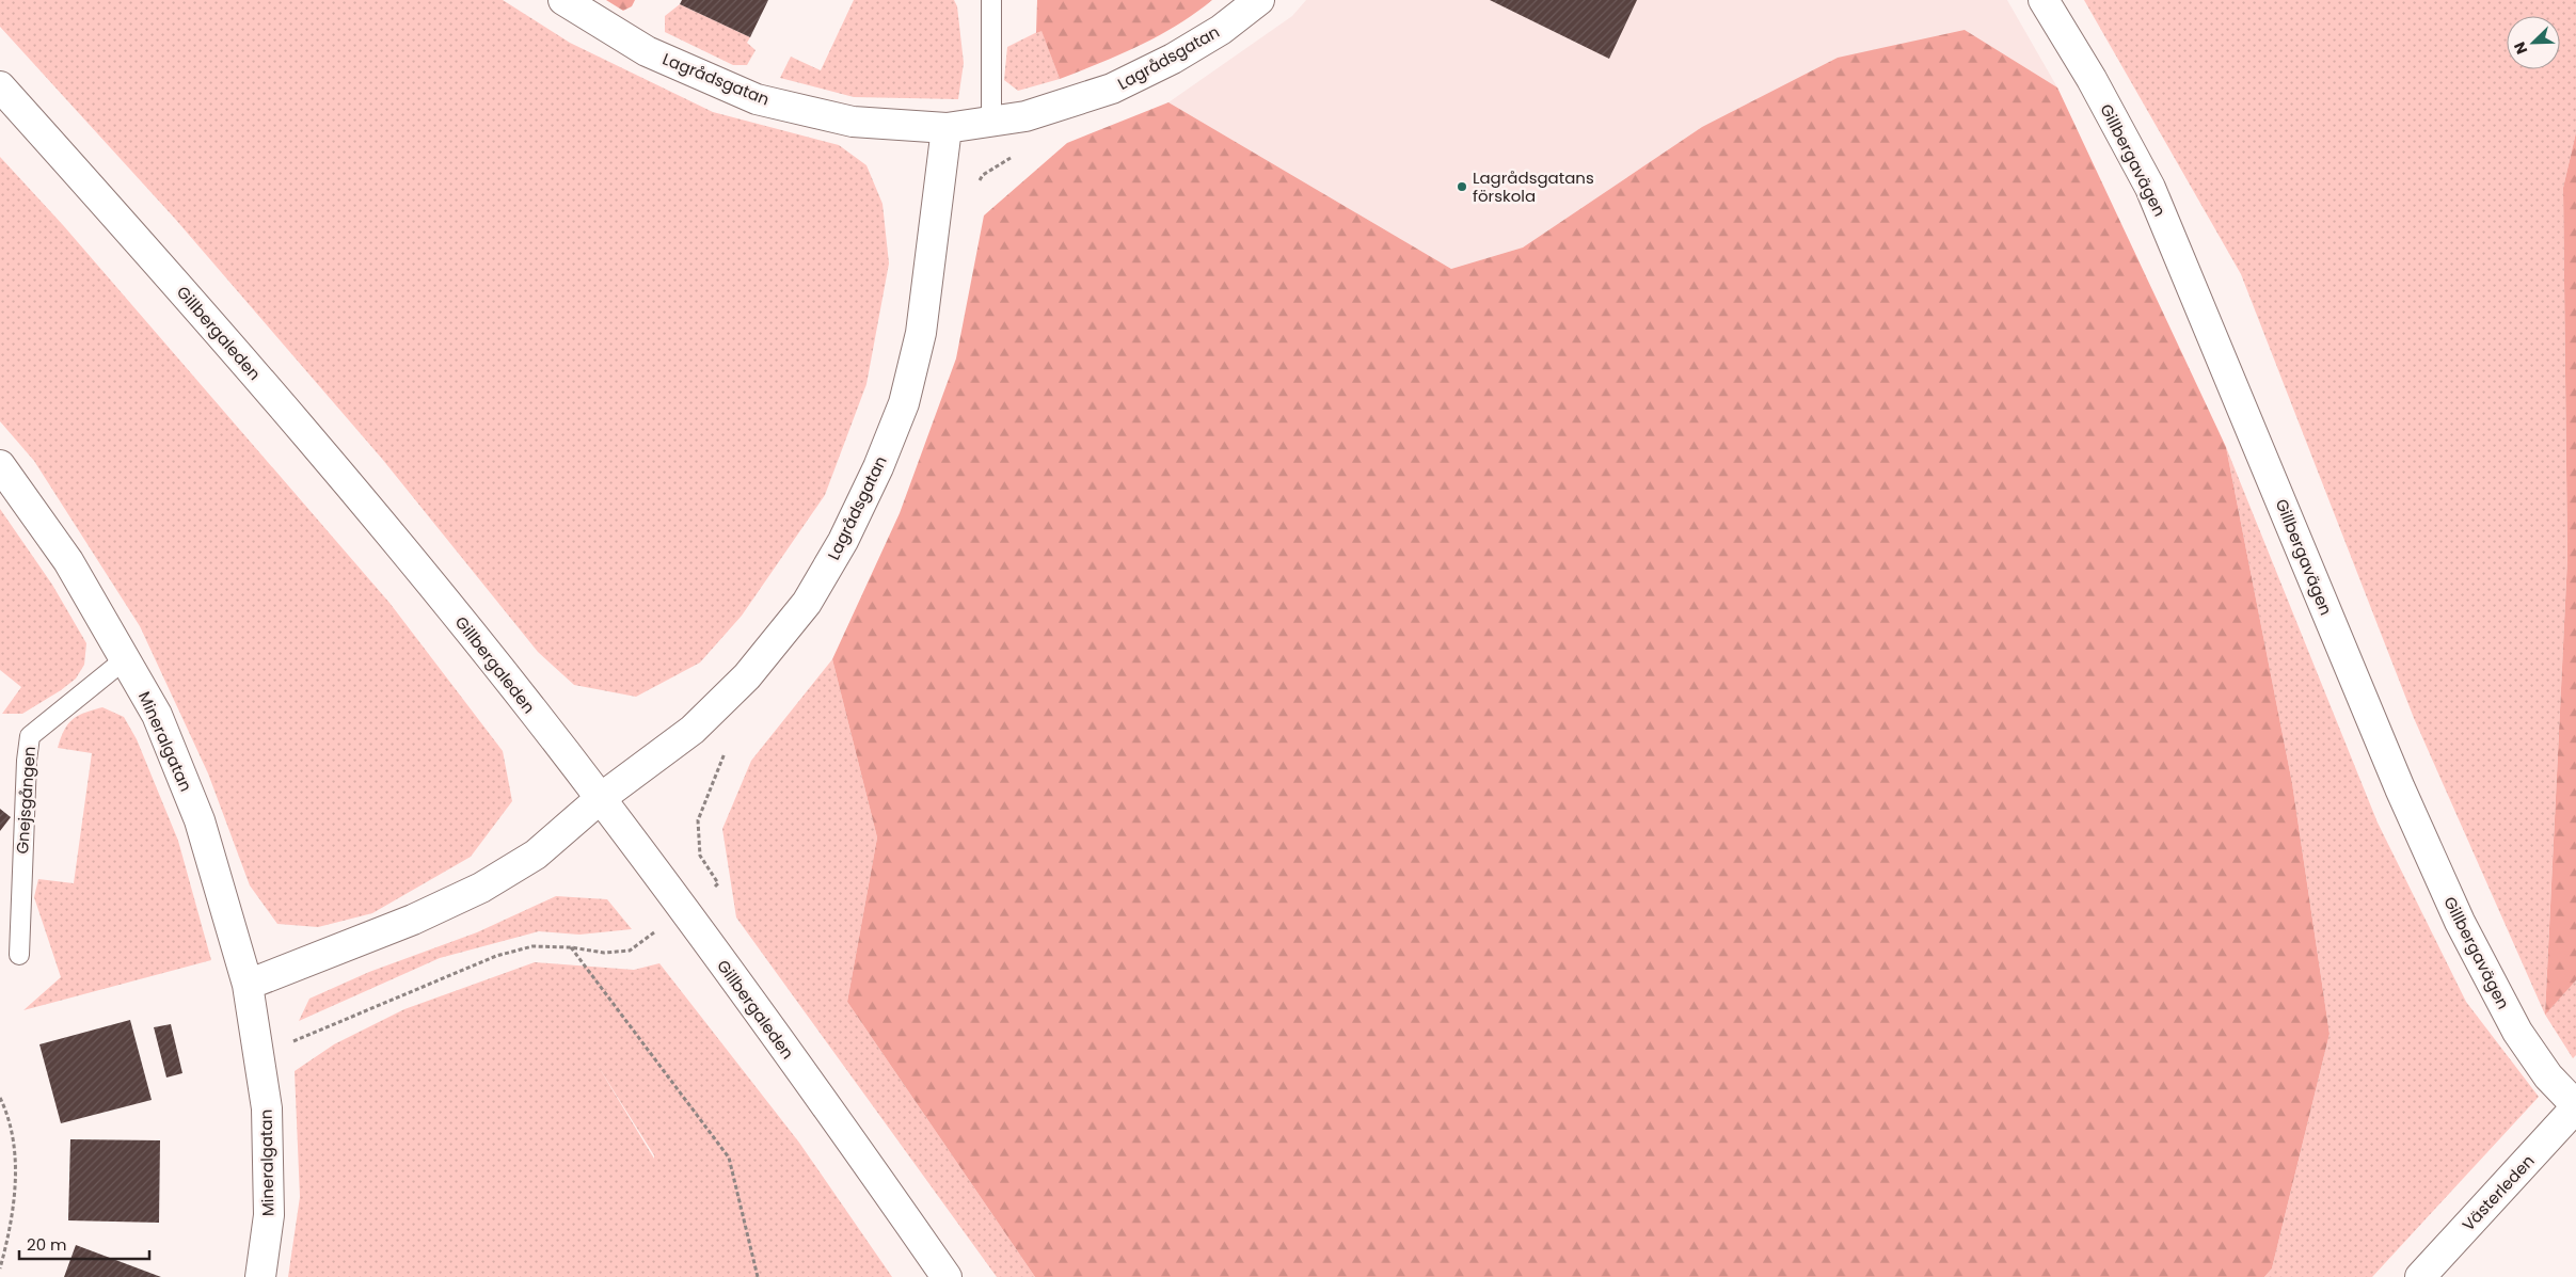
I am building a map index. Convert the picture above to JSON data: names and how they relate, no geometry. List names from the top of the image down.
{
  "streets": {
    "street": [
      "Lagrådsgatan",
      "Gillbergavägen",
      "Gillbergaleden",
      "Mineralgatan",
      "Västerleden"
    ],
    "lane": ["Gnejsgången"]
  },
  "crossings": [
    ["Lagrådsgatan", "Gillbergaleden"],
    ["Gillbergavägen", "Västerleden"],
    ["Mineralgatan", "Gnejsgången"]
  ],
  "places": ["Lagrådsgatans förskola"],
  "scale_bar": "20 m",
  "north": "bottom left"
}
